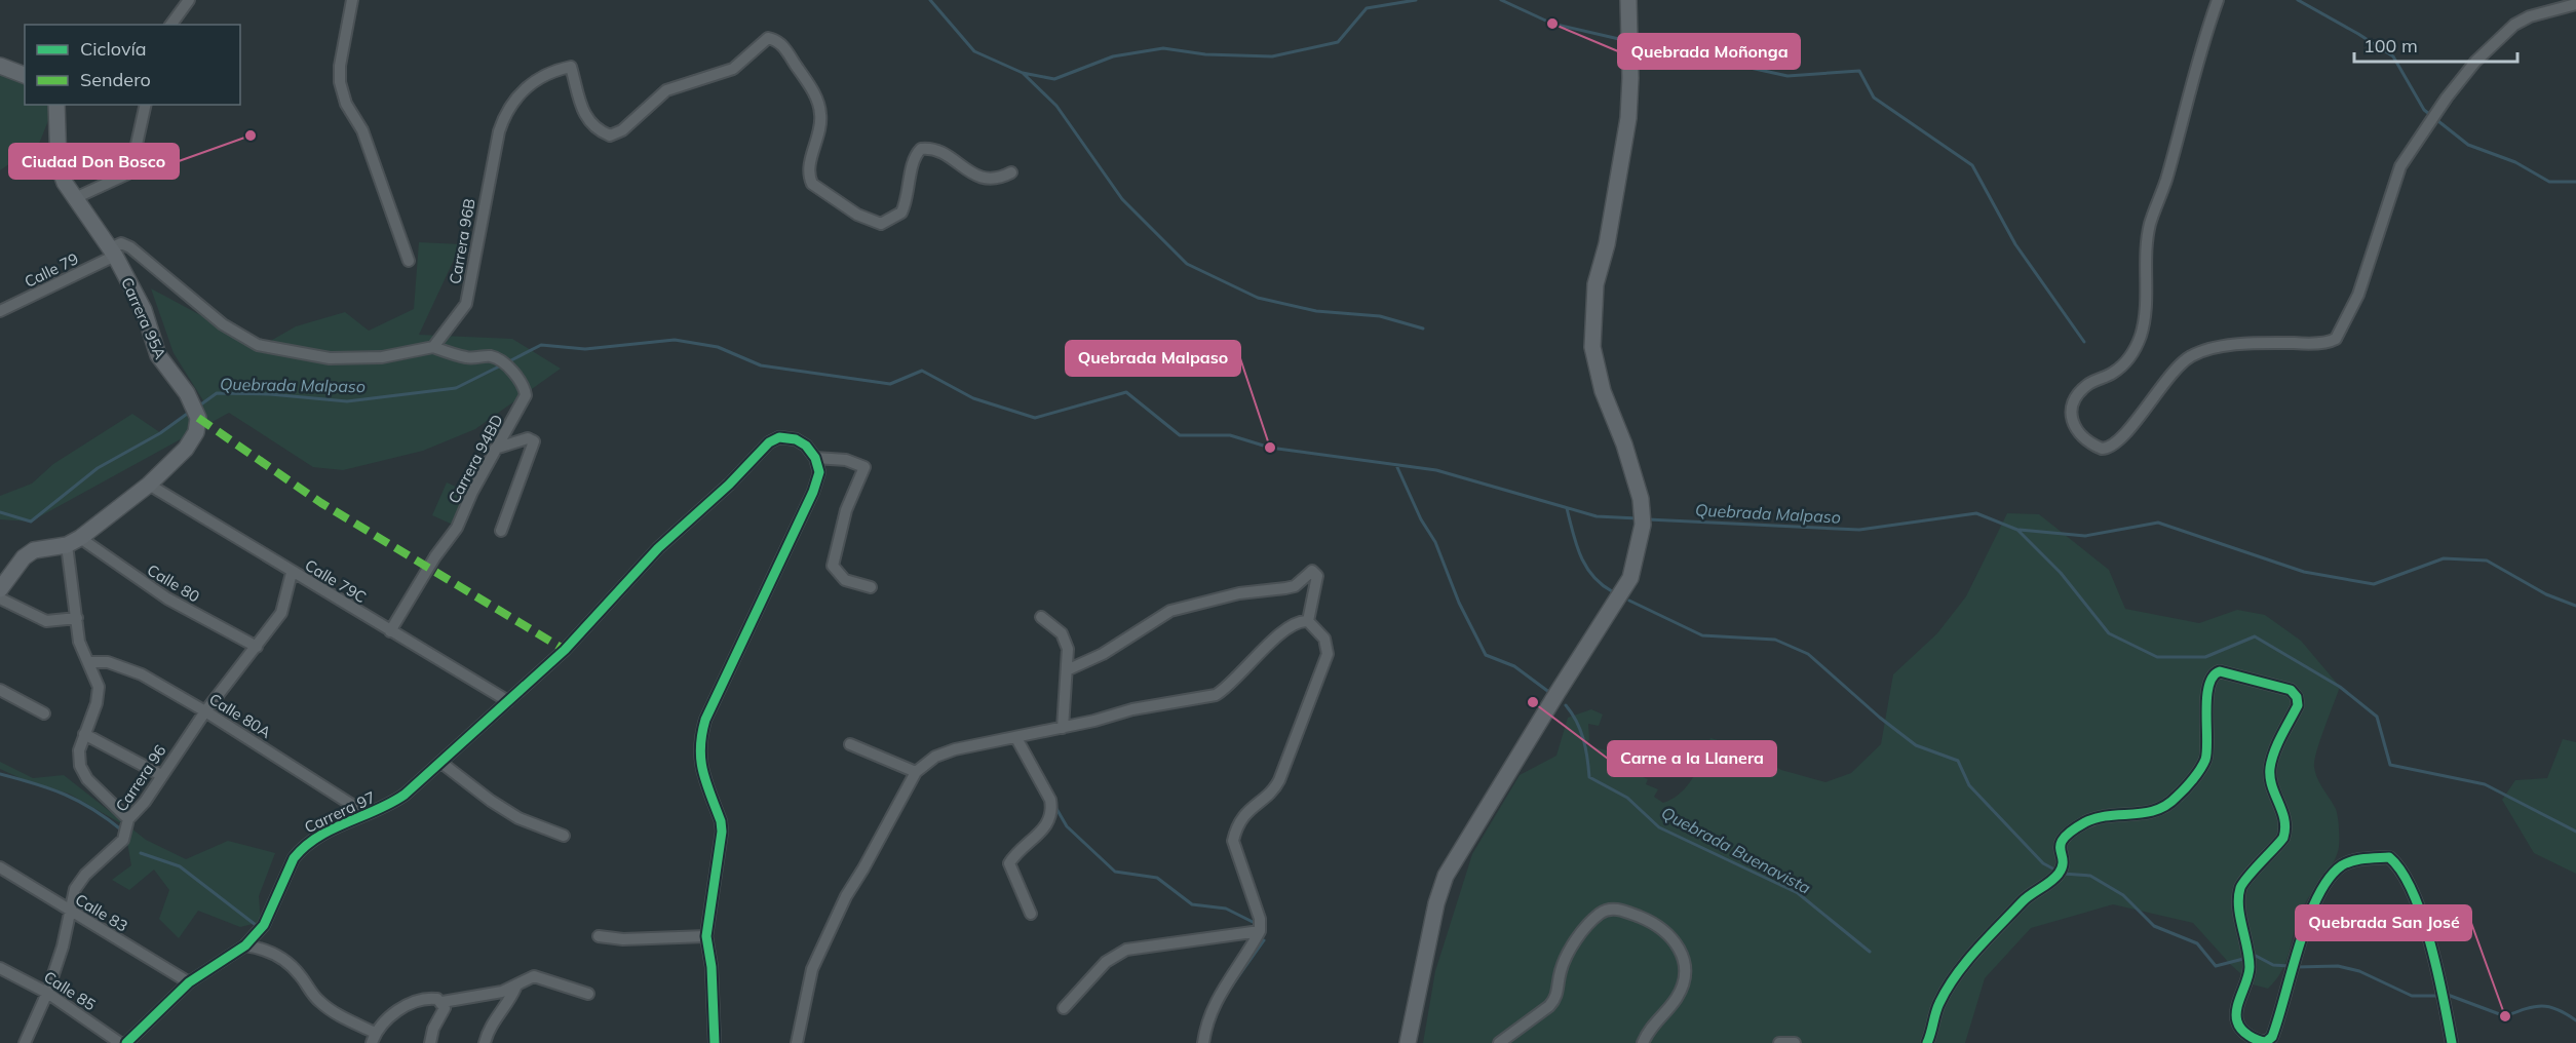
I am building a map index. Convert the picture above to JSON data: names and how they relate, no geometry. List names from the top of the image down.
{
  "streets": {
    "main road": ["Carrera 95A"],
    "street": [
      "Carrera 96B",
      "Calle 79",
      "Carrera 94BD",
      "Calle 79C",
      "Calle 80",
      "Calle 80A",
      "Carrera 96",
      "Carrera 97",
      "Calle 83",
      "Calle 85"
    ]
  },
  "crossings": [
    ["Carrera 96B", "Carrera 94BD"],
    ["Calle 79", "Carrera 95A"],
    ["Carrera 95A", "Calle 79C"],
    ["Carrera 95A", "Calle 80"],
    ["Carrera 94BD", "Calle 79C"],
    ["Calle 79C", "Carrera 96"],
    ["Calle 79C", "Carrera 97"],
    ["Calle 80", "Carrera 96"],
    ["Calle 80A", "Carrera 96"],
    ["Calle 80A", "Carrera 97"],
    ["Carrera 96", "Calle 83"],
    ["Carrera 96", "Calle 85"],
    ["Carrera 97", "Calle 83"]
  ],
  "water": ["Quebrada Malpaso", "Quebrada Buenavista"],
  "places": [
    "Quebrada Moñonga",
    "Ciudad Don Bosco",
    "Quebrada Malpaso",
    "Carne a la Llanera",
    "Quebrada San José"
  ],
  "legend": ["Ciclovía", "Sendero"],
  "scale_bar": "100 m"
}
